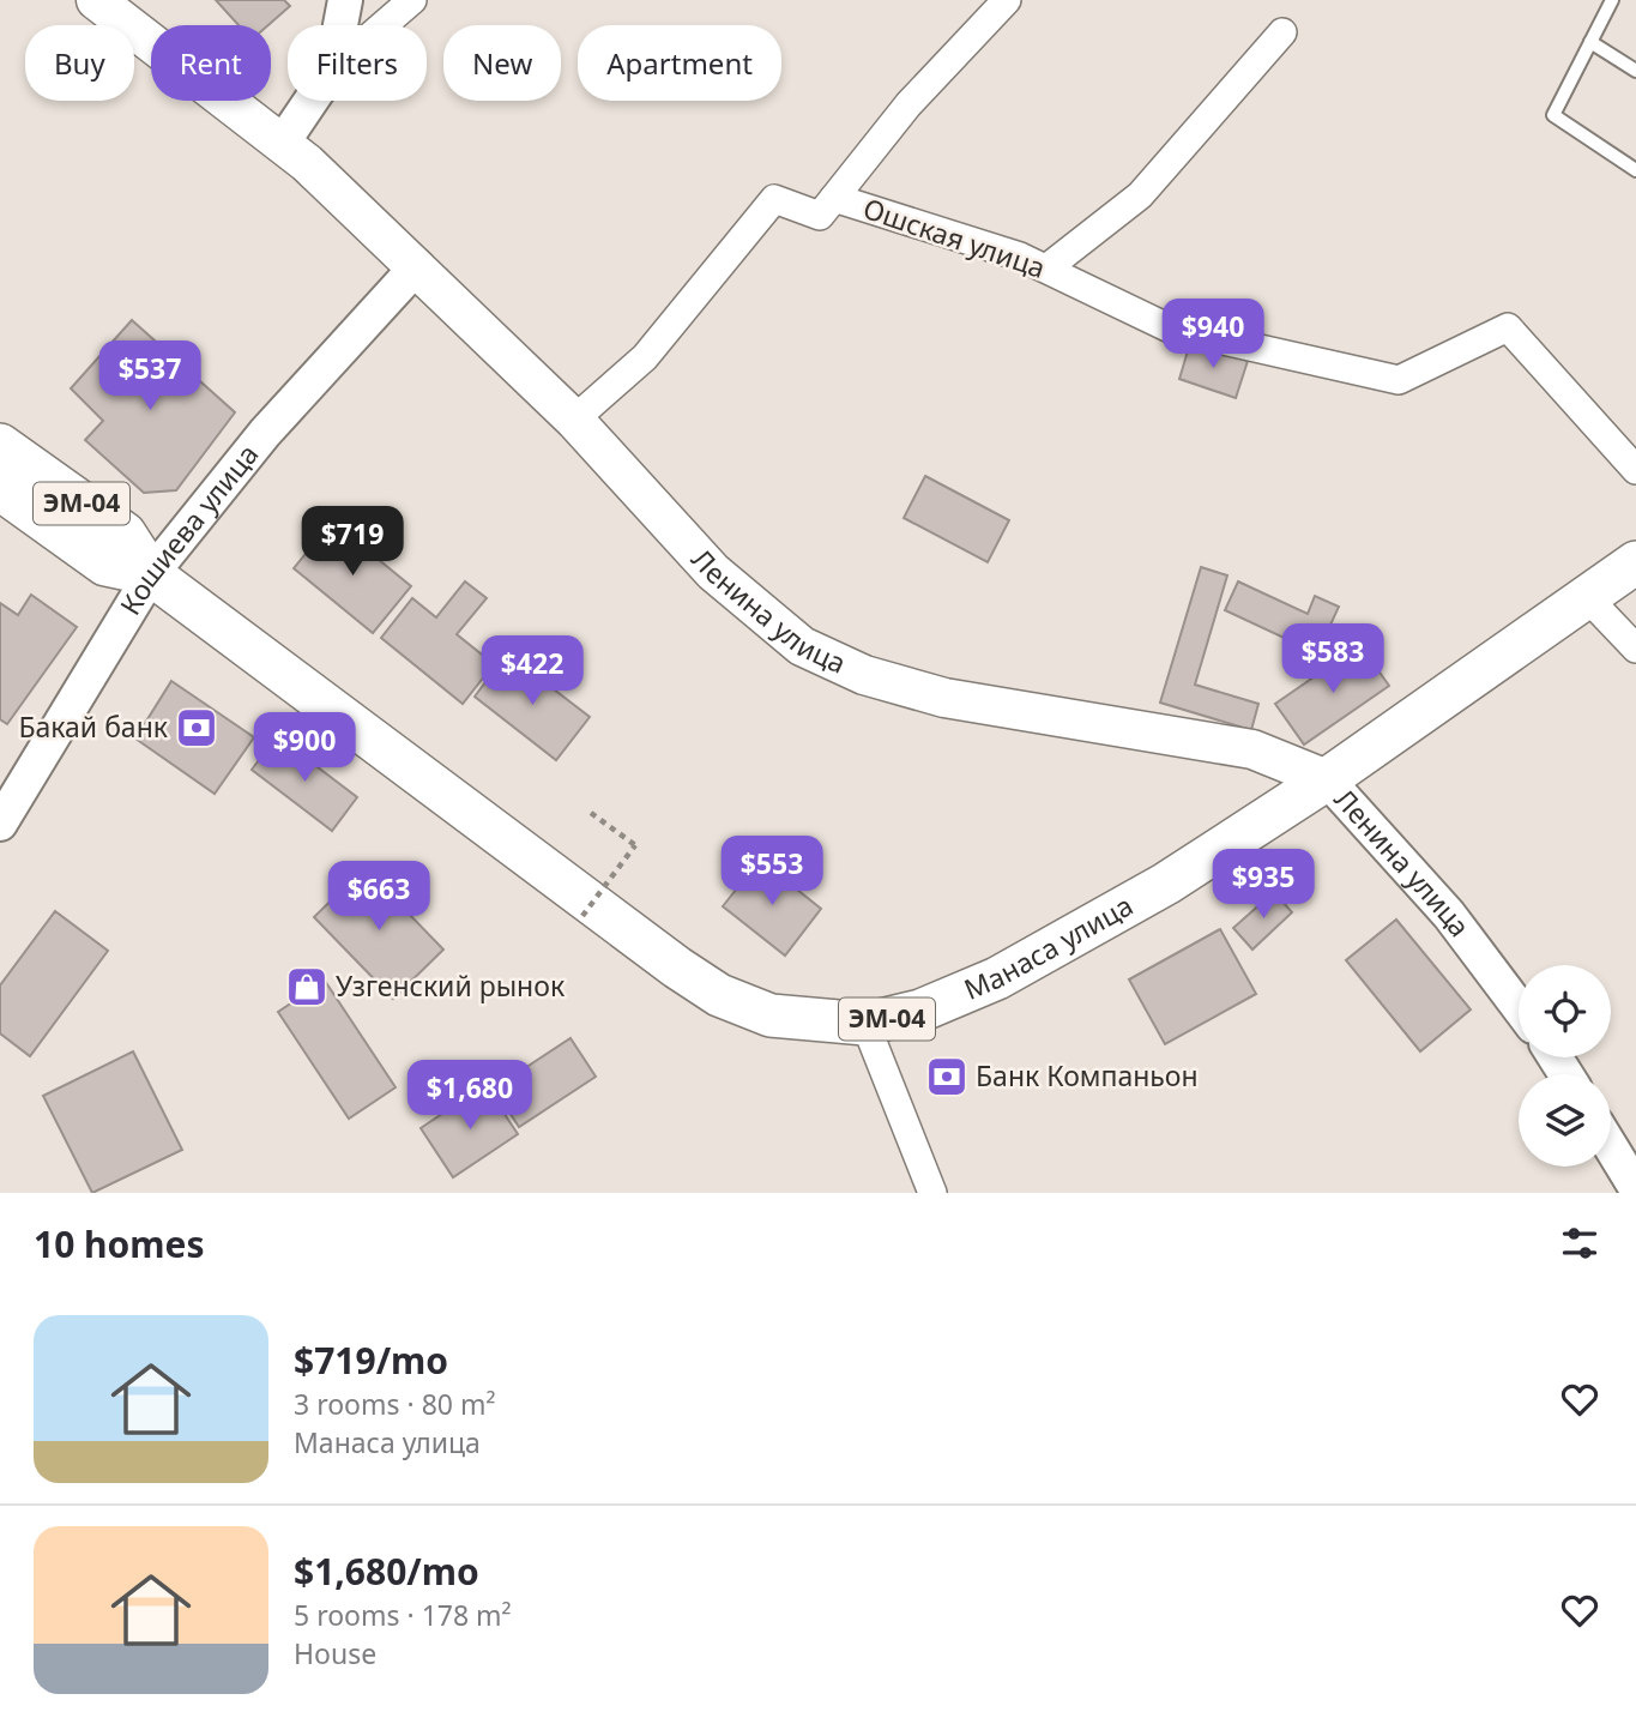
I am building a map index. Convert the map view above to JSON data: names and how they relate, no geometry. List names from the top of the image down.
{
  "streets": {
    "main road": ["ЭМ-04", "Ленина улица", "Манаса улица"],
    "street": ["Ошская улица", "Кошиева улица"]
  },
  "crossings": [
    ["Кошиева улица", "Ленина улица"],
    ["Кошиева улица", "Манаса улица"],
    ["Ленина улица", "Манаса улица"]
  ],
  "places": {
    "bank": ["Бакай банк", "Банк Компаньон"],
    "shop": ["Узгенский рынок"]
  },
  "page": {
    "chip": [
      "Buy",
      "Rent",
      "Filters",
      "New",
      "Apartment"
    ],
    "price": [
      "$940",
      "$537",
      "$719",
      "$583",
      "$422",
      "$900",
      "$553",
      "$935",
      "$663",
      "$1,680"
    ],
    "heading": "10 homes",
    "list": [
      {
        "name": "$719/mo",
        "note": "3 rooms · 80 m² · Манаса улица"
      },
      {
        "name": "$1,680/mo",
        "note": "5 rooms · 178 m² · House"
      }
    ]
  }
}
